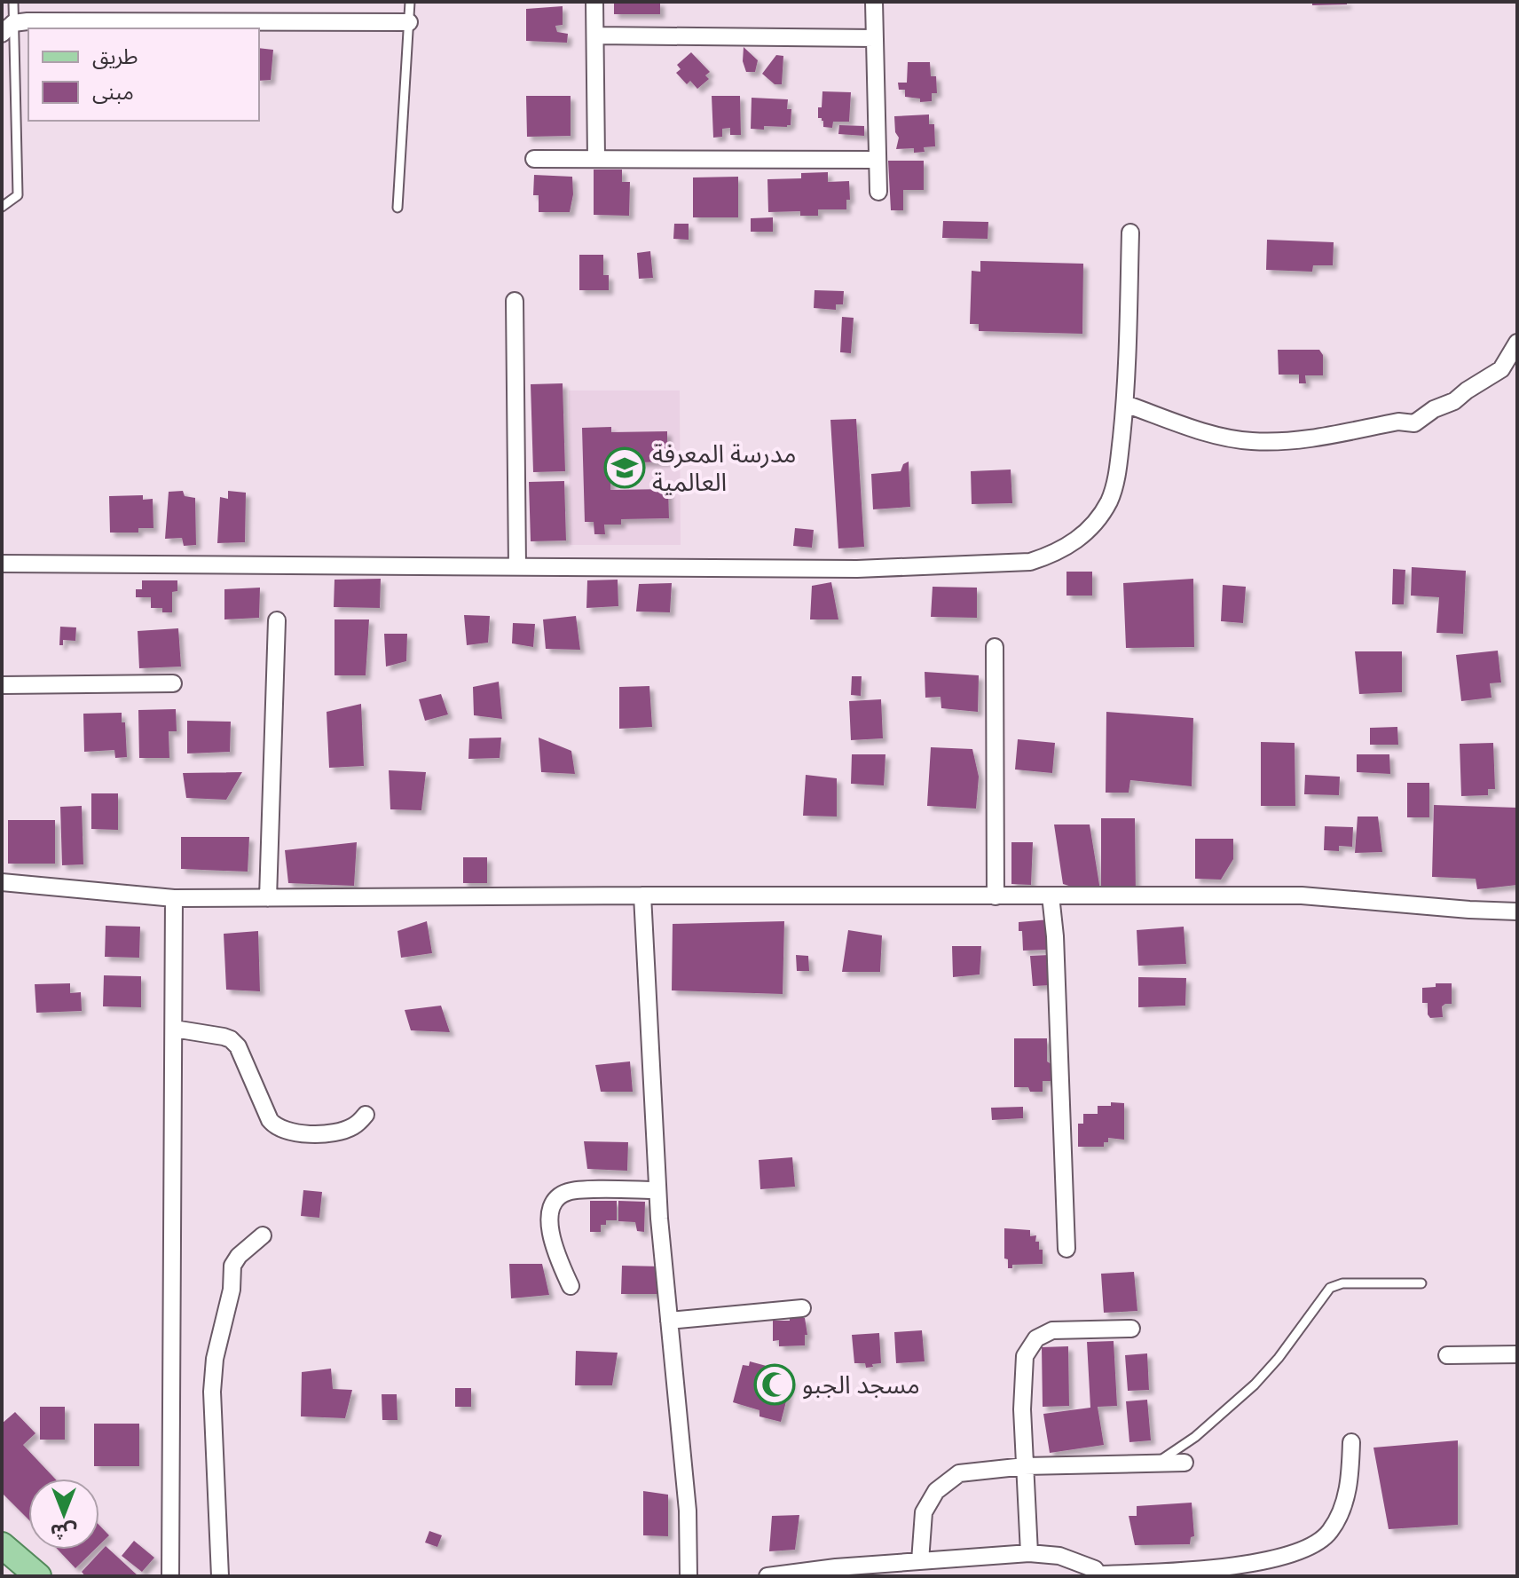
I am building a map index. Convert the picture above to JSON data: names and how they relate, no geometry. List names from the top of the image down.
{
  "places": {
    "school or university": ["مدرسة المعرفة العالمية"],
    "mosque": ["مسجد الجبو"]
  },
  "legend": ["طريق", "مبنى"],
  "north": "bottom"
}
